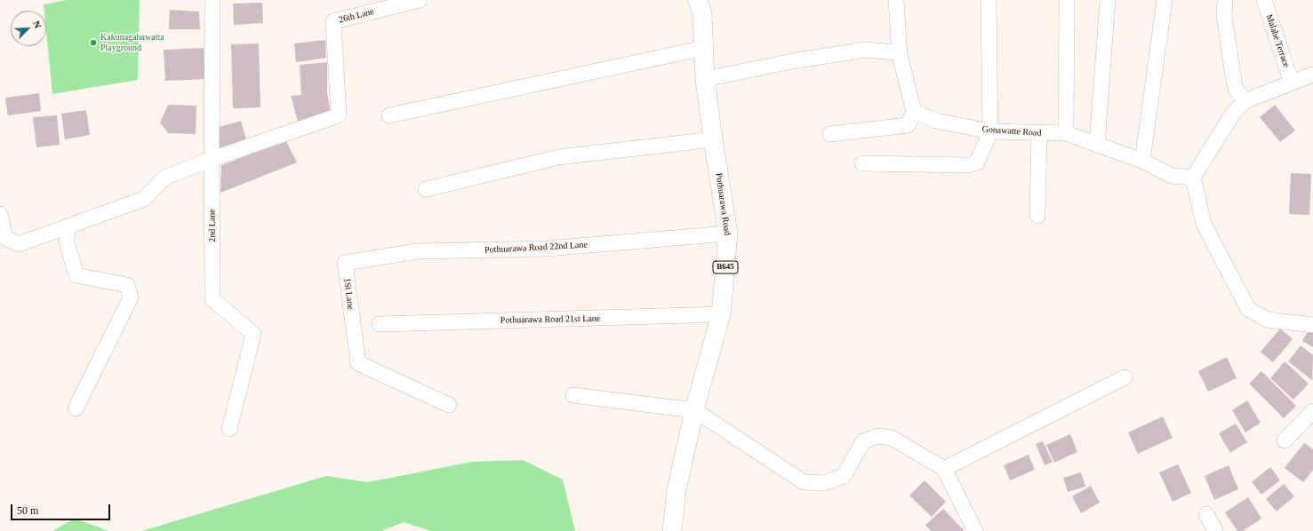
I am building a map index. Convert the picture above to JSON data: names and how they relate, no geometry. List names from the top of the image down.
{
  "streets": {
    "main road": ["Pothuarawa Road", "B645"],
    "street": [
      "26th Lane",
      "Malabe Terrace",
      "Gonawatte Road",
      "2nd Lane",
      "Pothuarawa Road 22nd Lane",
      "1St Lane",
      "Pothuarawa Road 21st Lane"
    ]
  },
  "crossings": [
    ["26th Lane", "2nd Lane"],
    ["Pothuarawa Road", "Pothuarawa Road 22nd Lane"],
    ["Pothuarawa Road", "Pothuarawa Road 21st Lane"],
    ["Pothuarawa Road 22nd Lane", "1St Lane"]
  ],
  "places": ["Kakunagahawatta Playground"],
  "scale_bar": "50 m",
  "north": "top right"
}
